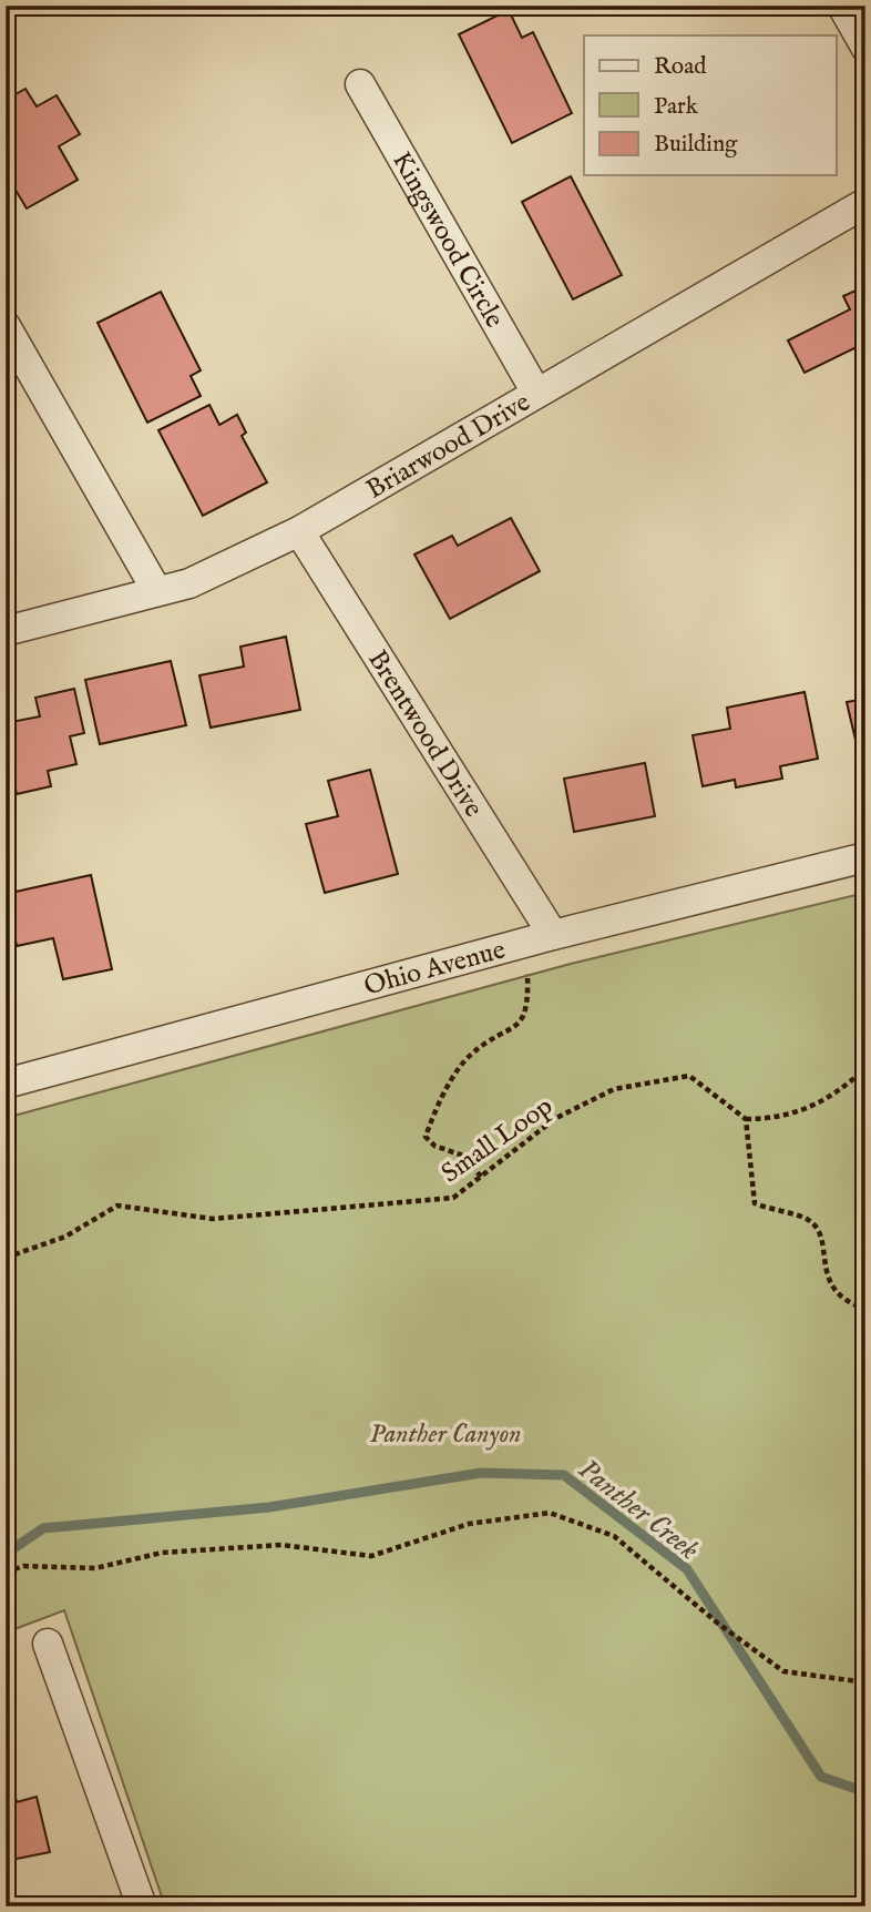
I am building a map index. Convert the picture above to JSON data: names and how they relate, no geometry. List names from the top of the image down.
{
  "streets": {
    "street": [
      "Kingswood Circle",
      "Briarwood Drive",
      "Brentwood Drive",
      "Ohio Avenue"
    ],
    "path": ["Small Loop"]
  },
  "crossings": [
    ["Kingswood Circle", "Briarwood Drive"],
    ["Briarwood Drive", "Brentwood Drive"],
    ["Brentwood Drive", "Ohio Avenue"]
  ],
  "water": ["Panther Creek"],
  "parks": ["Panther Canyon"],
  "legend": ["Road", "Park", "Building"]
}
